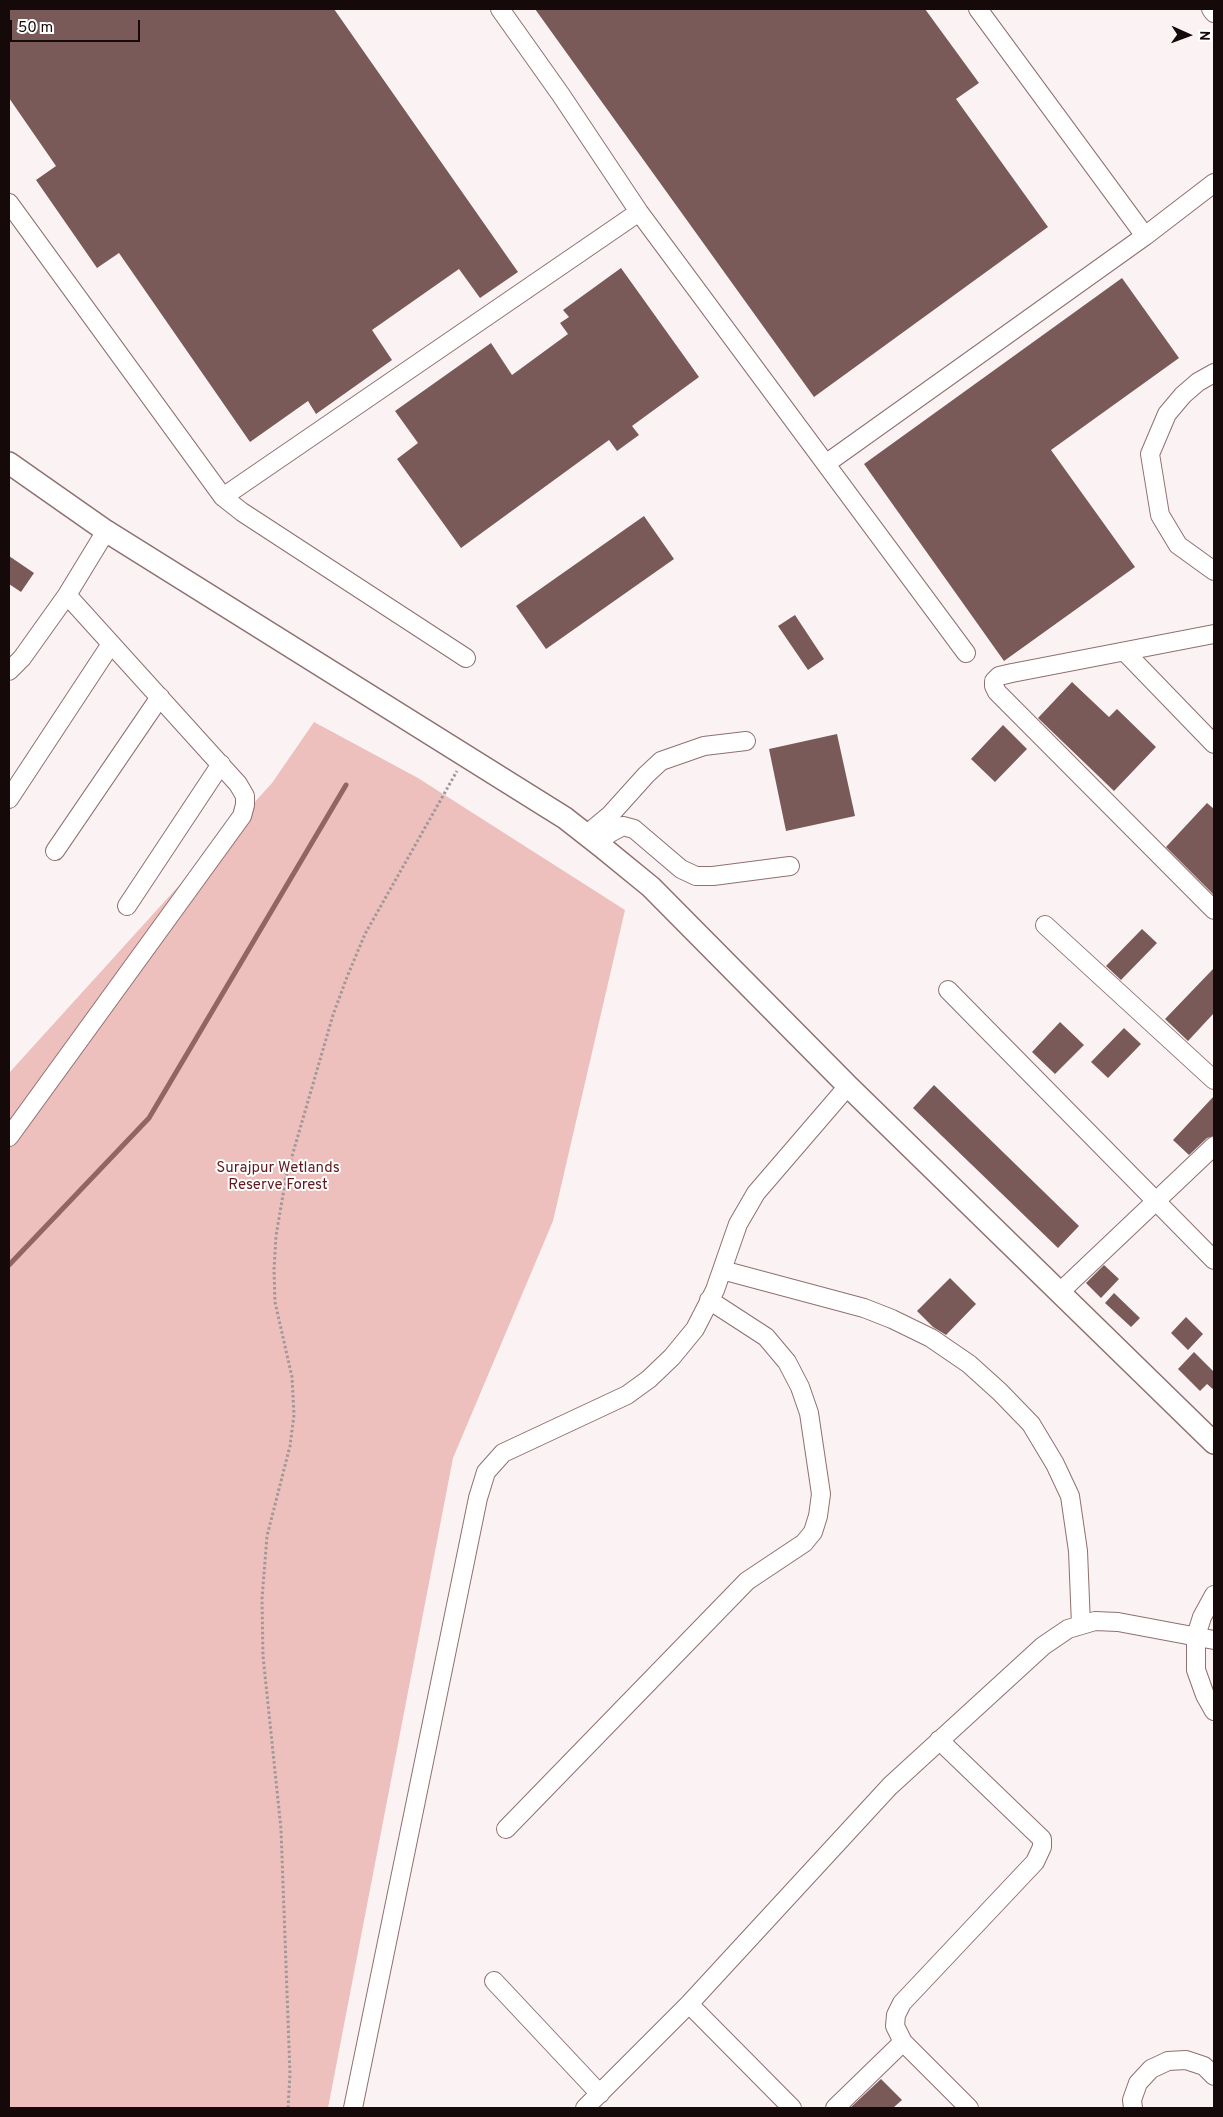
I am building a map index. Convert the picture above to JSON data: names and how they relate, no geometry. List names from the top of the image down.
{
  "parks": ["Surajpur Wetlands Reserve Forest"],
  "scale_bar": "50 m",
  "north": "right"
}
